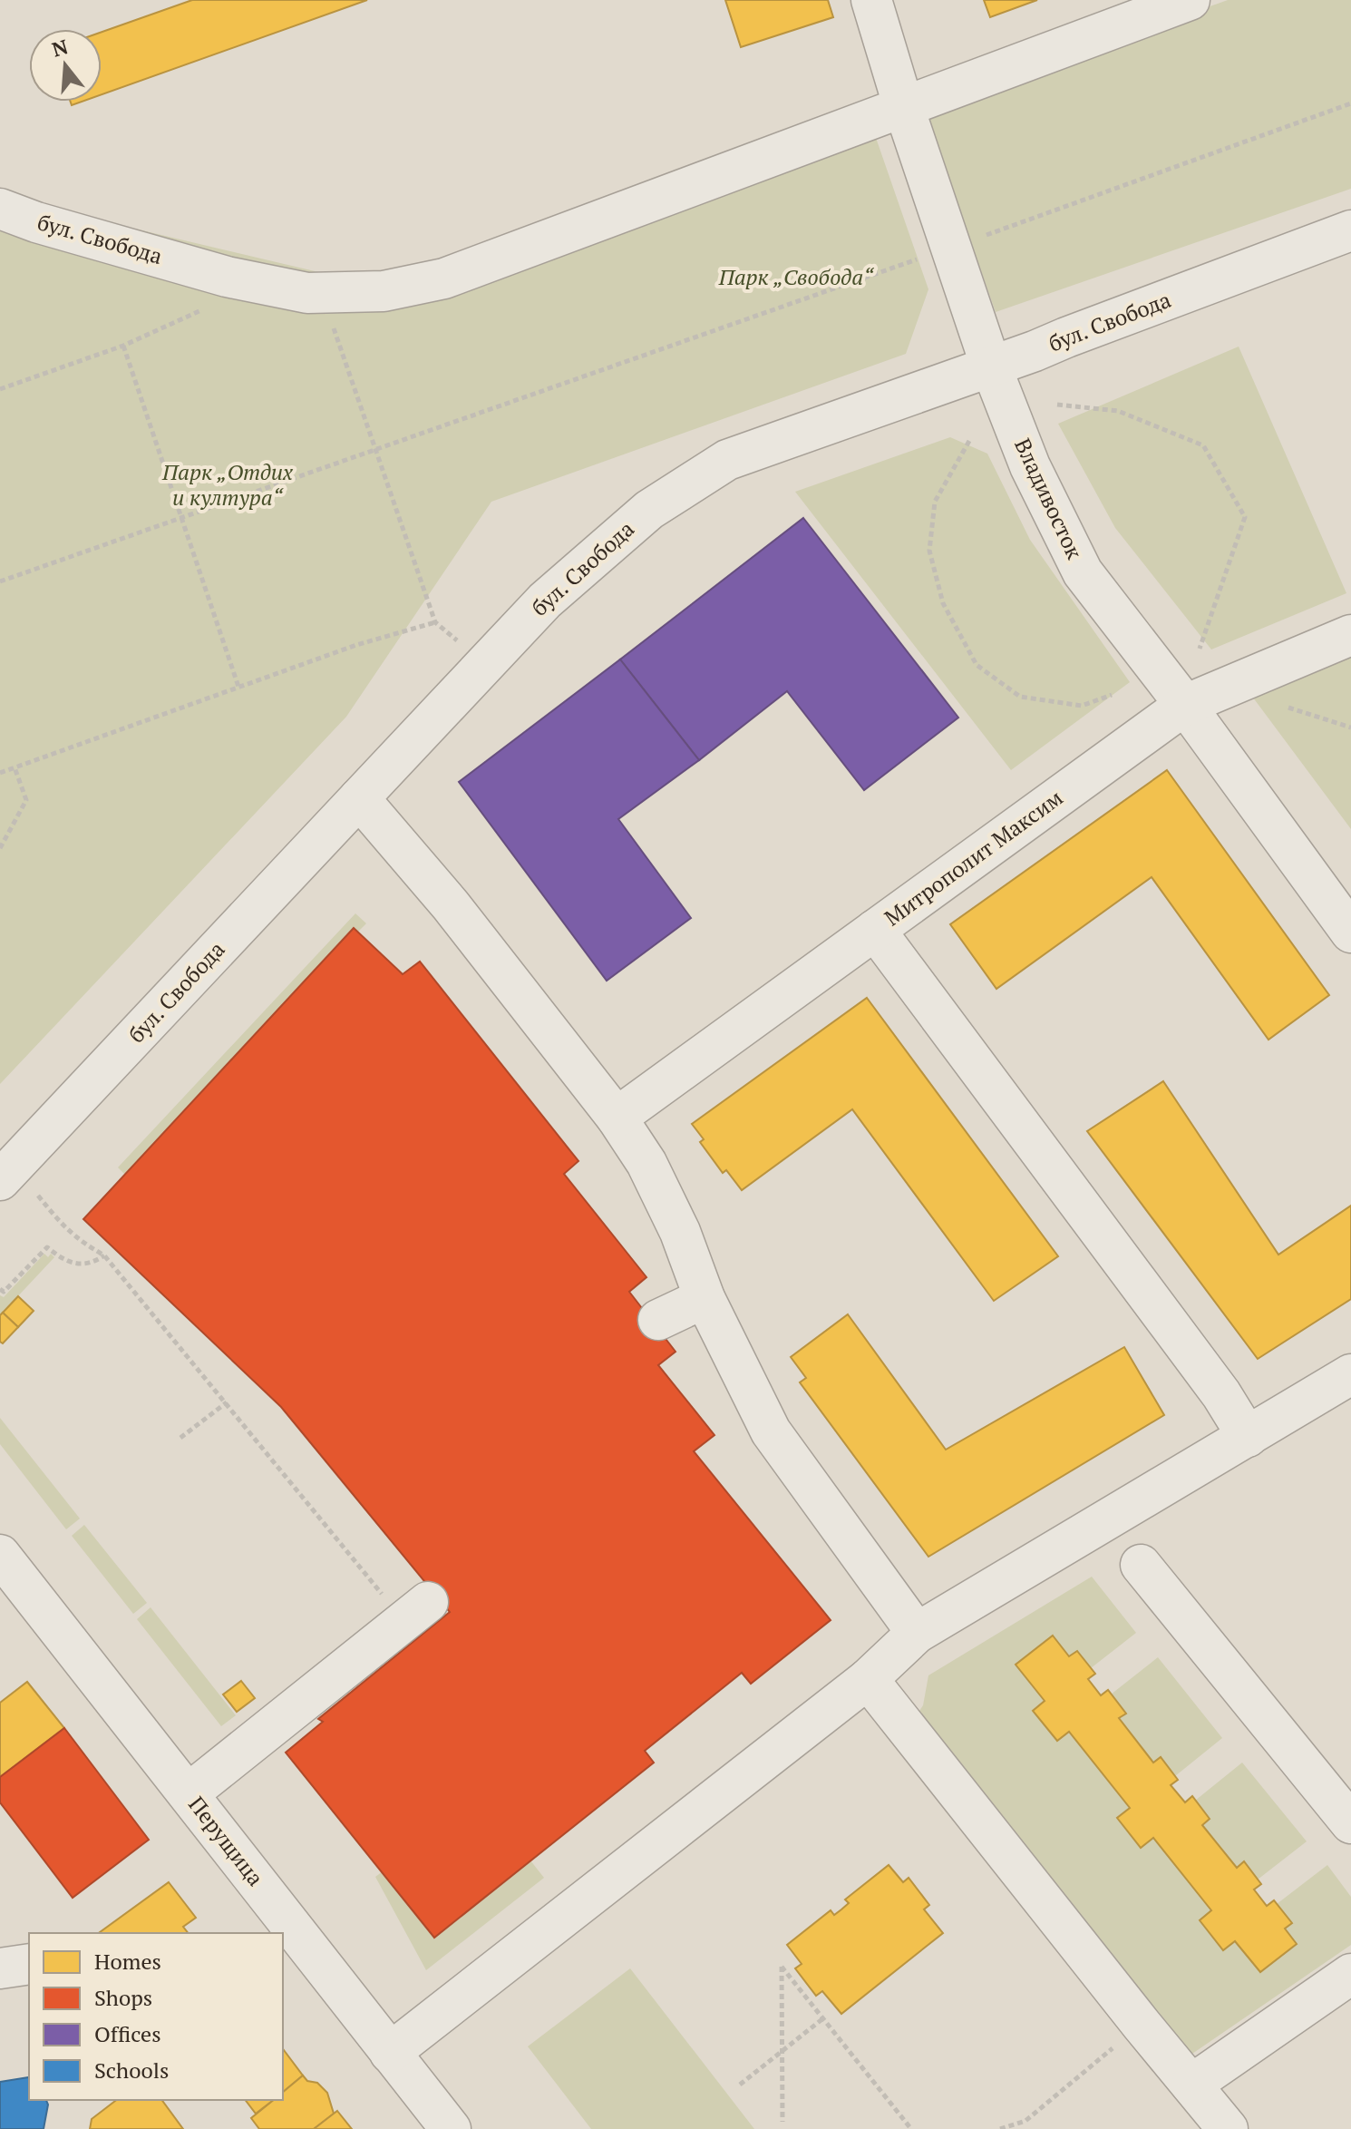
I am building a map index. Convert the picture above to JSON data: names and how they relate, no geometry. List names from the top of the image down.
{
  "streets": {
    "street": [
      "бул. Свобода",
      "Владивосток",
      "Митрополит Максим",
      "Перущица"
    ]
  },
  "crossings": [
    ["бул. Свобода", "Владивосток"],
    ["Владивосток", "Митрополит Максим"]
  ],
  "parks": ["Парк „Свобода“", "Парк „Отдих и култура“"],
  "legend": [
    "Homes",
    "Shops",
    "Offices",
    "Schools"
  ],
  "north": "top"
}
